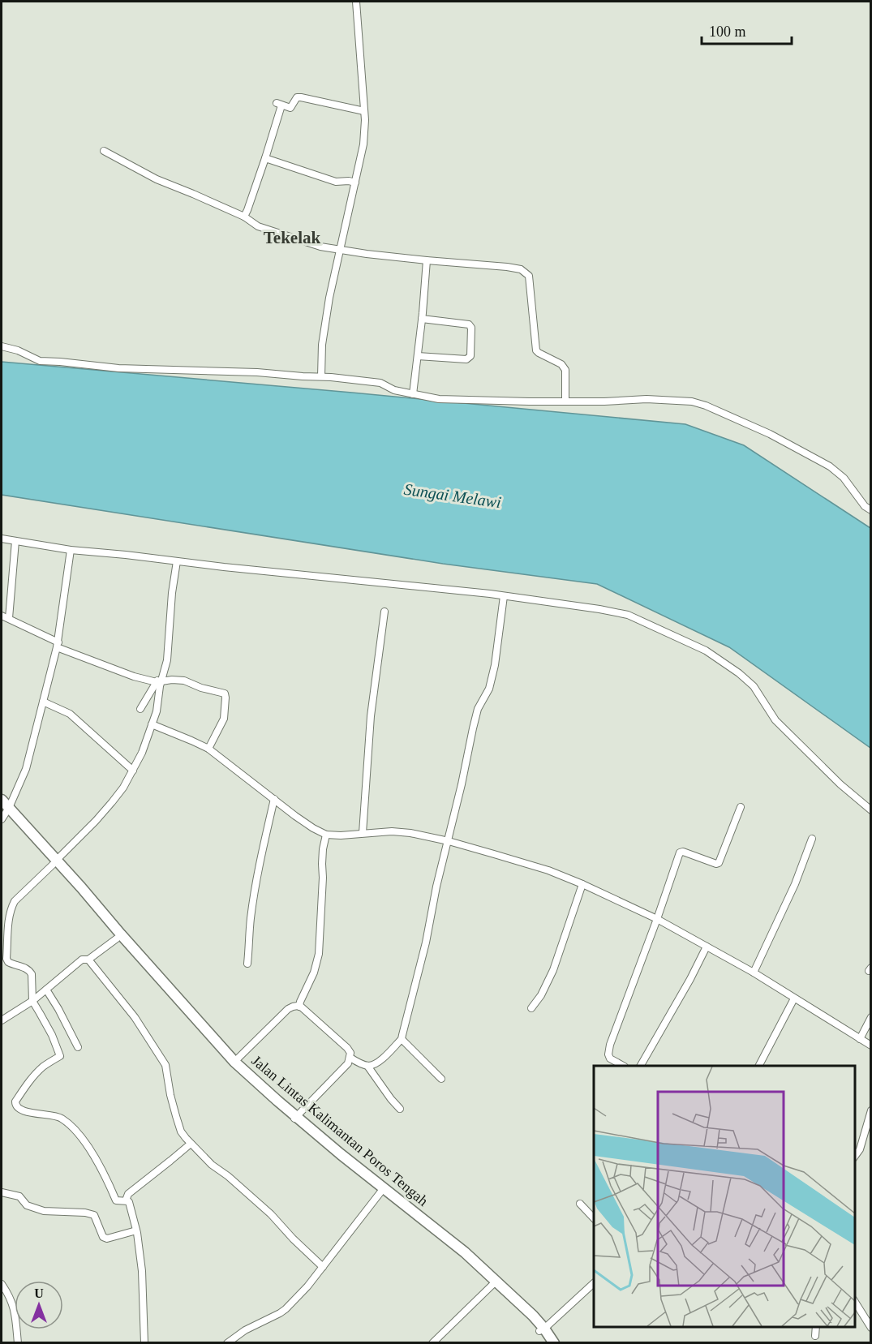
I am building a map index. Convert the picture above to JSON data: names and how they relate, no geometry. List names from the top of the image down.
{
  "streets": {
    "main road": ["Jalan Lintas Kalimantan Poros Tengah"]
  },
  "districts": ["Tekelak"],
  "water": ["Sungai Melawi"],
  "scale_bar": "100 m",
  "north": "top"
}
